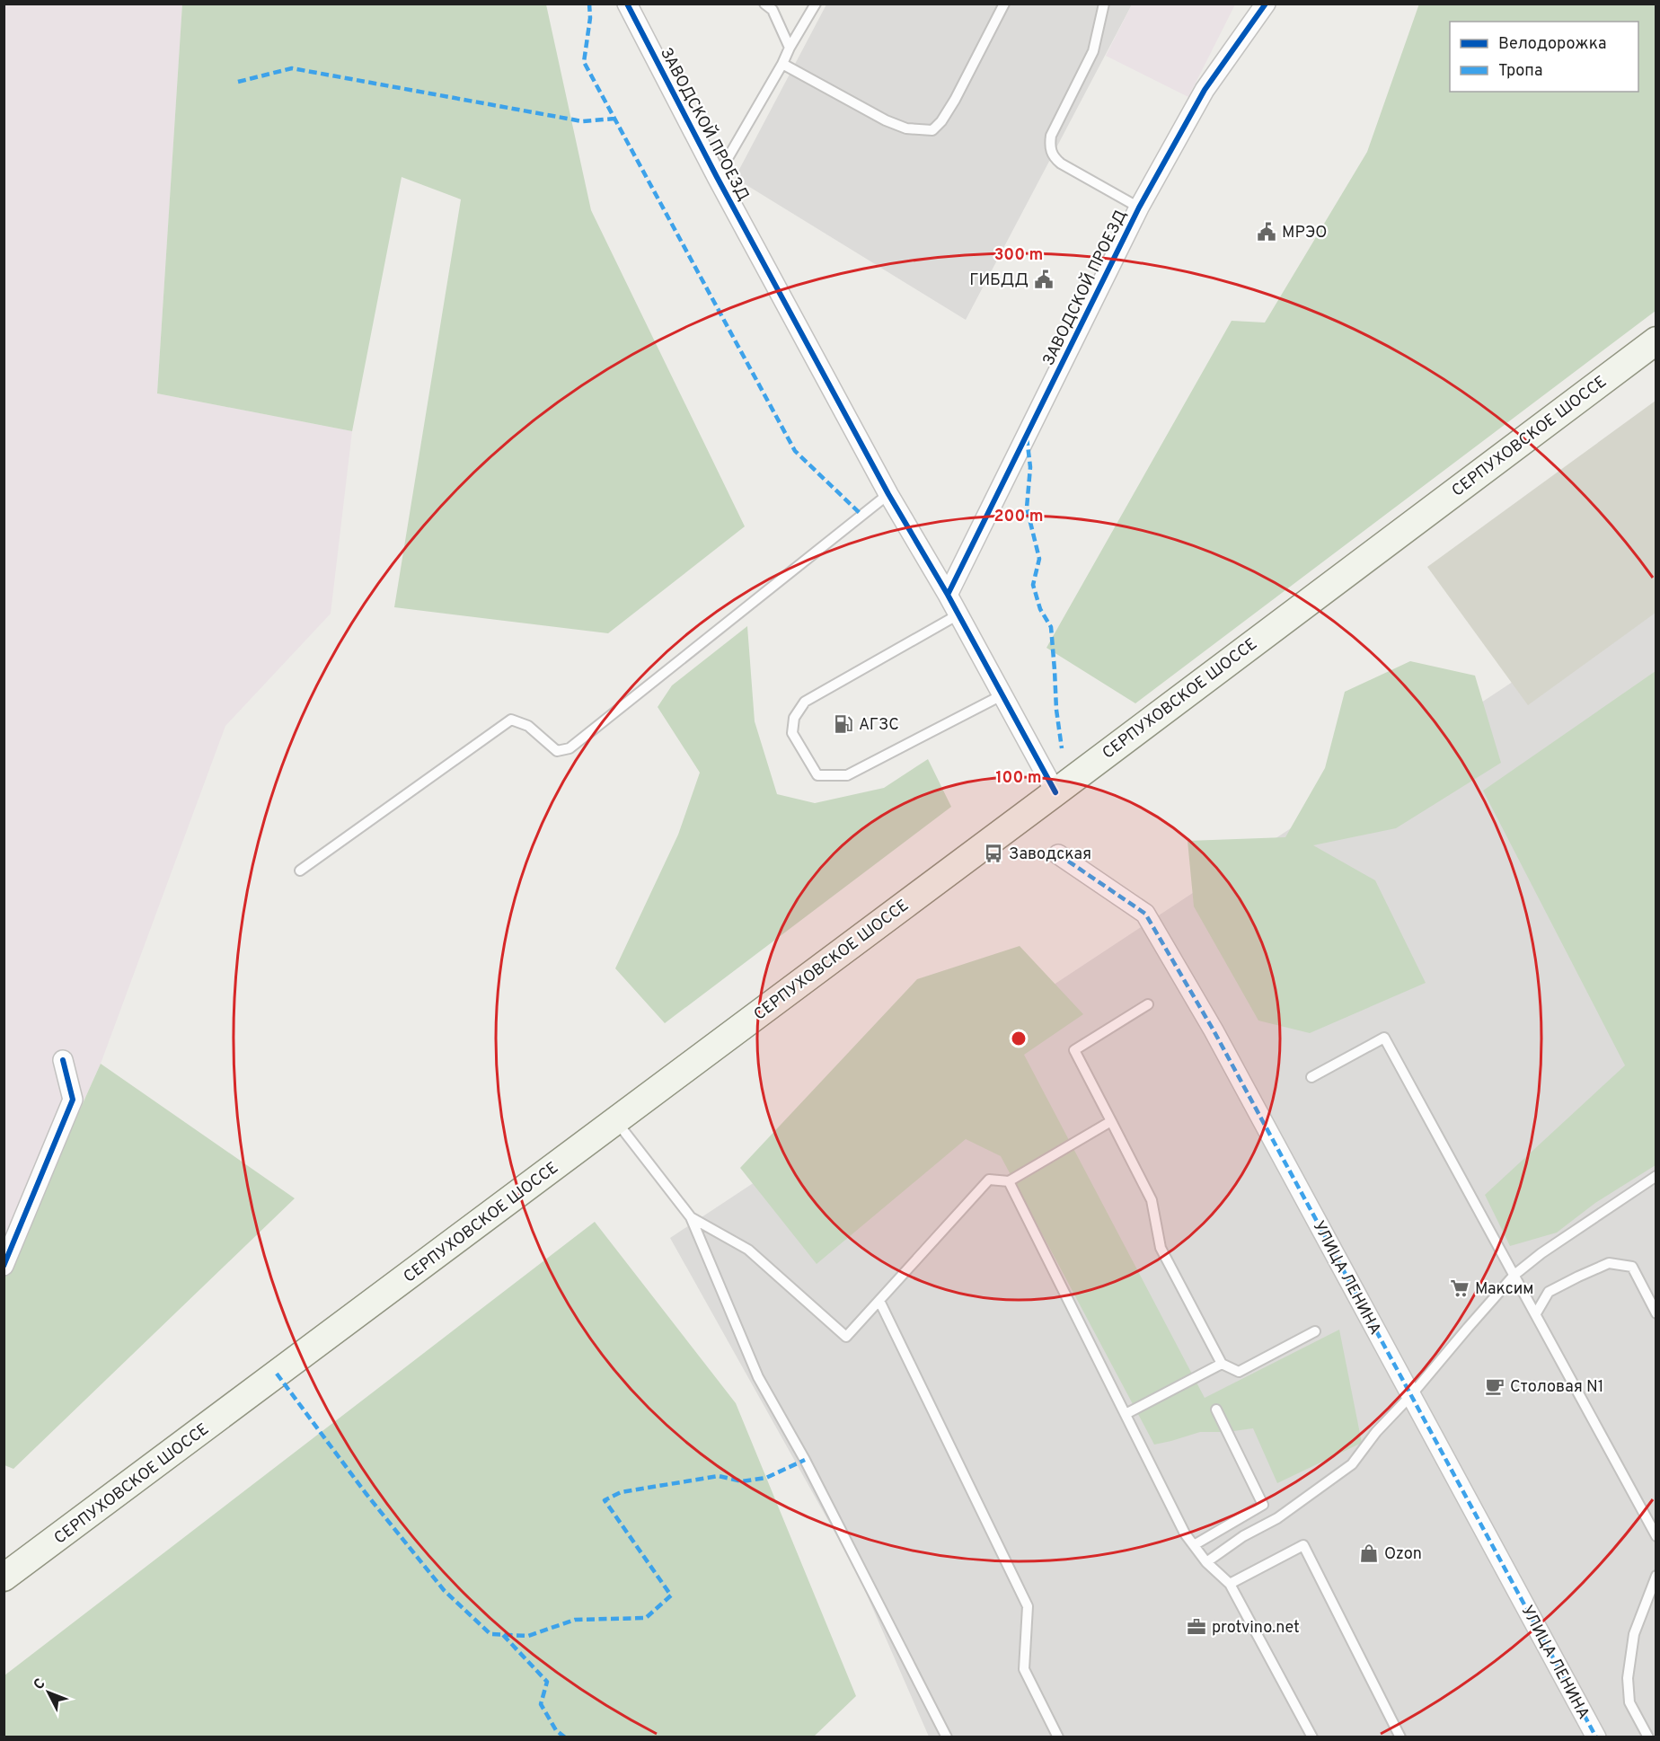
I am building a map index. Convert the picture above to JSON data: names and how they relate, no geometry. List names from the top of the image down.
{
  "streets": {
    "main road": ["СЕРПУХОВСКОЕ ШОССЕ"],
    "street": ["ЗАВОДСКОЙ ПРОЕЗД", "УЛИЦА ЛЕНИНА"]
  },
  "crossings": [
    ["ЗАВОДСКОЙ ПРОЕЗД", "СЕРПУХОВСКОЕ ШОССЕ"]
  ],
  "places": {
    "public building": ["МРЭО", "ГИБДД"],
    "fuel station": ["АГЗС"],
    "bus stop": ["Заводская"],
    "supermarket": ["Максим"],
    "cafe": ["Столовая N1"],
    "shop": ["Ozon"],
    "office": ["protvino.net"]
  },
  "legend": ["Велодорожка", "Тропа"],
  "north": "top left",
  "rings": ["300 m", "200 m", "100 m"]
}
